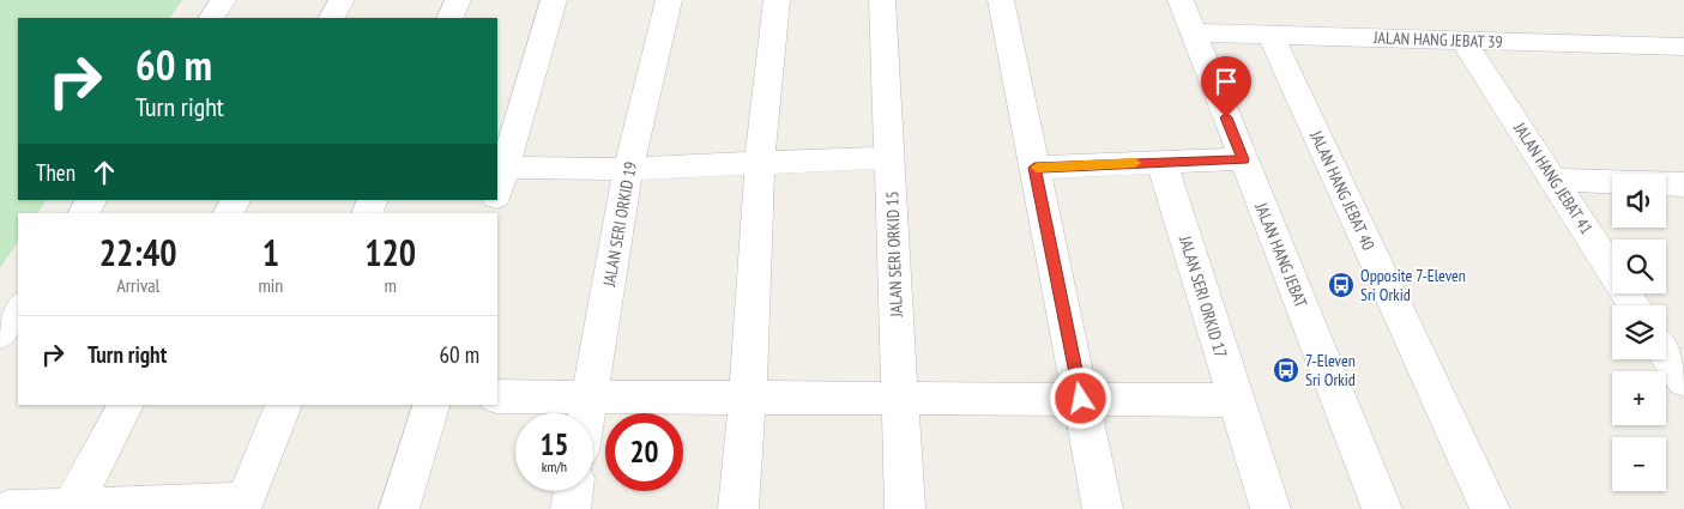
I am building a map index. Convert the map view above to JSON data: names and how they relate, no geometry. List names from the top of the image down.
{
  "streets": {
    "street": [
      "JALAN HANG JEBAT 39",
      "JALAN HANG JEBAT 41",
      "JALAN HANG JEBAT 40",
      "JALAN SERI ORKID 19",
      "JALAN SERI ORKID 15",
      "JALAN HANG JEBAT",
      "JALAN SERI ORKID 17"
    ]
  },
  "crossings": [
    ["JALAN HANG JEBAT 39", "JALAN HANG JEBAT 41"],
    ["JALAN HANG JEBAT 39", "JALAN HANG JEBAT 40"],
    ["JALAN HANG JEBAT 39", "JALAN HANG JEBAT"]
  ],
  "places": {
    "bus stop": ["Opposite 7-Eleven Sri Orkid", "7-Eleven Sri Orkid"]
  },
  "page": {
    "turn": ["60 m", "Turn right"],
    "then": "Then",
    "map_buttons": ["+", "−"],
    "eta": [
      "22:40",
      "Arrival",
      "1",
      "min",
      "120",
      "m"
    ],
    "list": [
      {
        "name": "Turn right",
        "value": "60 m"
      }
    ],
    "speed": "15 km/h",
    "limit": "20"
  }
}
